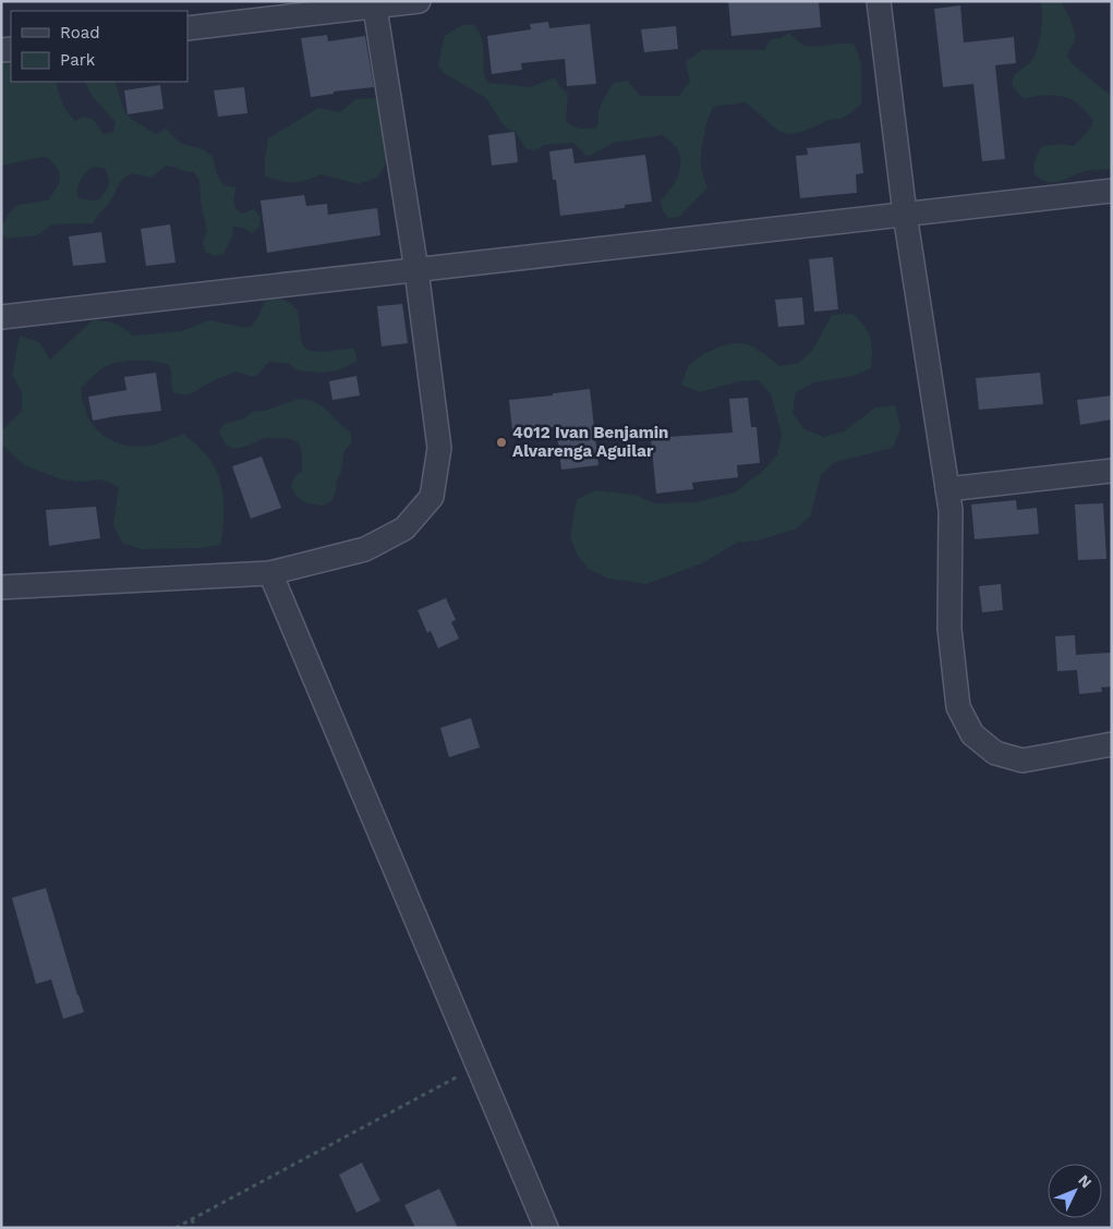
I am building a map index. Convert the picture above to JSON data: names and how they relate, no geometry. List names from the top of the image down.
{
  "places": ["4012 Ivan Benjamin Alvarenga Aguilar"],
  "legend": ["Road", "Park"],
  "north": "top right"
}
